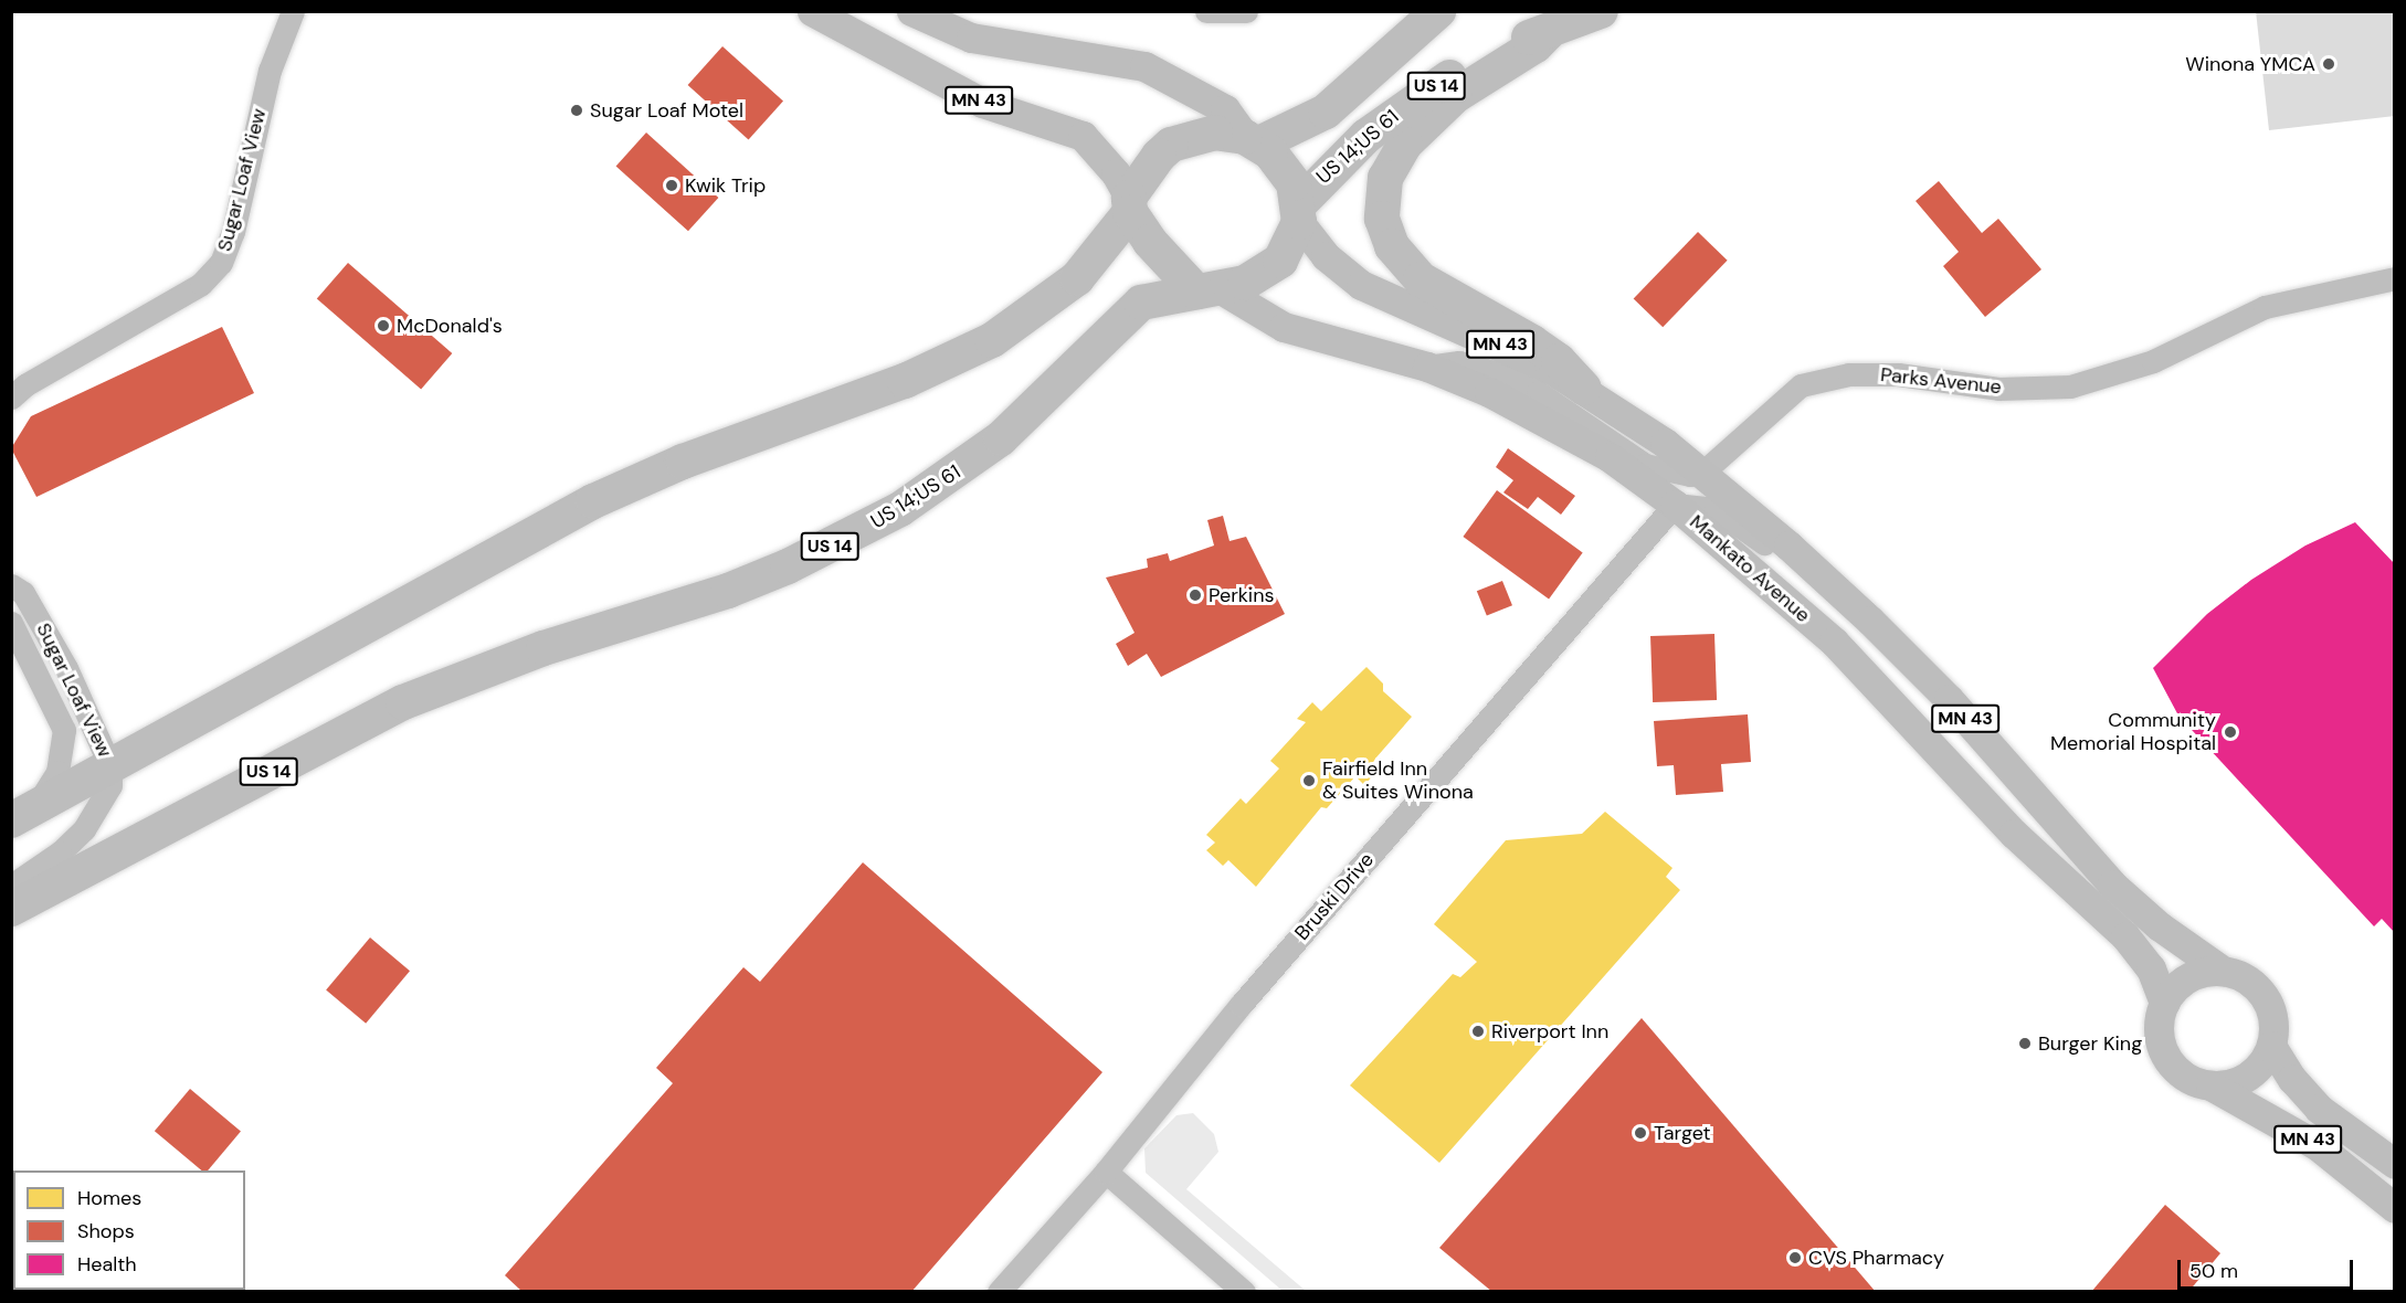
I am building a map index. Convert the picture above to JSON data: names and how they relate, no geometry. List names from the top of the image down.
{
  "streets": {
    "highway": ["US 14", "US 14;US 61"],
    "main road": ["MN 43", "Mankato Avenue"],
    "street": ["Sugar Loaf View", "Parks Avenue", "Bruski Drive"]
  },
  "crossings": [
    ["US 14", "MN 43"],
    ["US 14", "US 14;US 61"],
    ["US 14", "Mankato Avenue"],
    ["MN 43", "US 14;US 61"],
    ["MN 43", "Mankato Avenue"],
    ["US 14;US 61", "Mankato Avenue"],
    ["Parks Avenue", "Mankato Avenue"],
    ["Mankato Avenue", "Bruski Drive"]
  ],
  "places": [
    "Winona YMCA",
    "Sugar Loaf Motel",
    "Kwik Trip",
    "McDonald's",
    "Perkins",
    "Community Memorial Hospital",
    "Fairfield Inn & Suites Winona",
    "Riverport Inn",
    "Burger King",
    "Target",
    "CVS Pharmacy"
  ],
  "legend": ["Homes", "Shops", "Health"],
  "scale_bar": "50 m"
}
